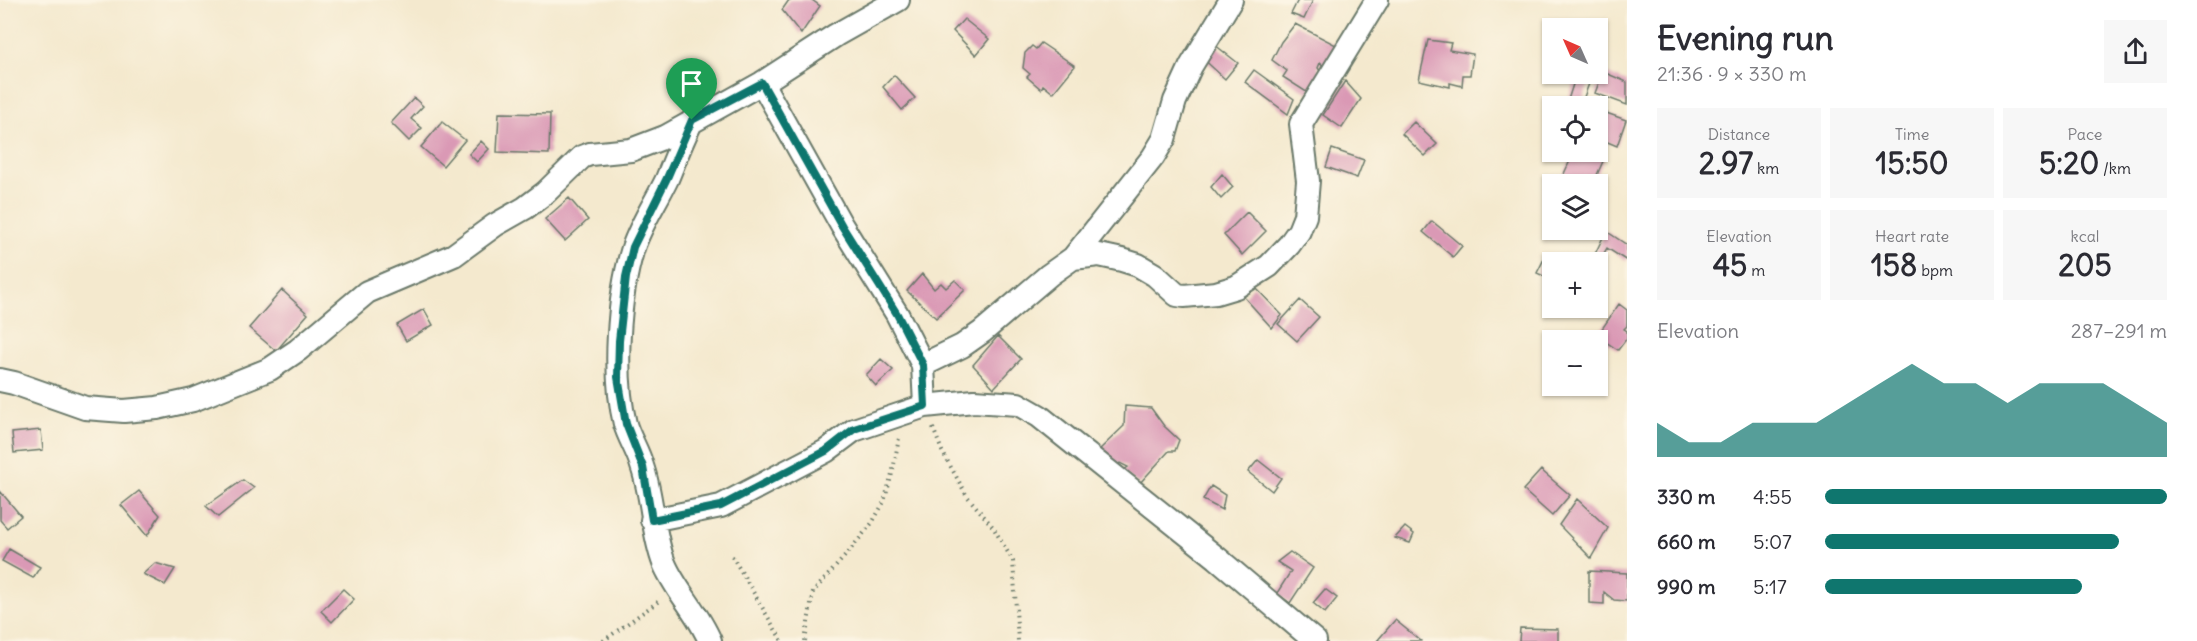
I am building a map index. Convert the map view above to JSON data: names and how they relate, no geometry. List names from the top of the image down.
{
  "north": "top left",
  "page": {
    "heading": ["Evening run", "21:36 · 9 × 330 m"],
    "map_buttons": ["+", "−"],
    "stats": [
      ["Distance", "2.97 km"],
      ["Time", "15:50"],
      ["Pace", "5:20 /km"],
      ["Elevation", "45 m"],
      ["Heart rate", "158 bpm"],
      ["kcal", "205"]
    ],
    "chart": ["Elevation", "287–291 m"],
    "list": [
      {
        "name": "330 m",
        "note": "4:55"
      },
      {
        "name": "660 m",
        "note": "5:07"
      },
      {
        "name": "990 m",
        "note": "5:17"
      }
    ]
  }
}
